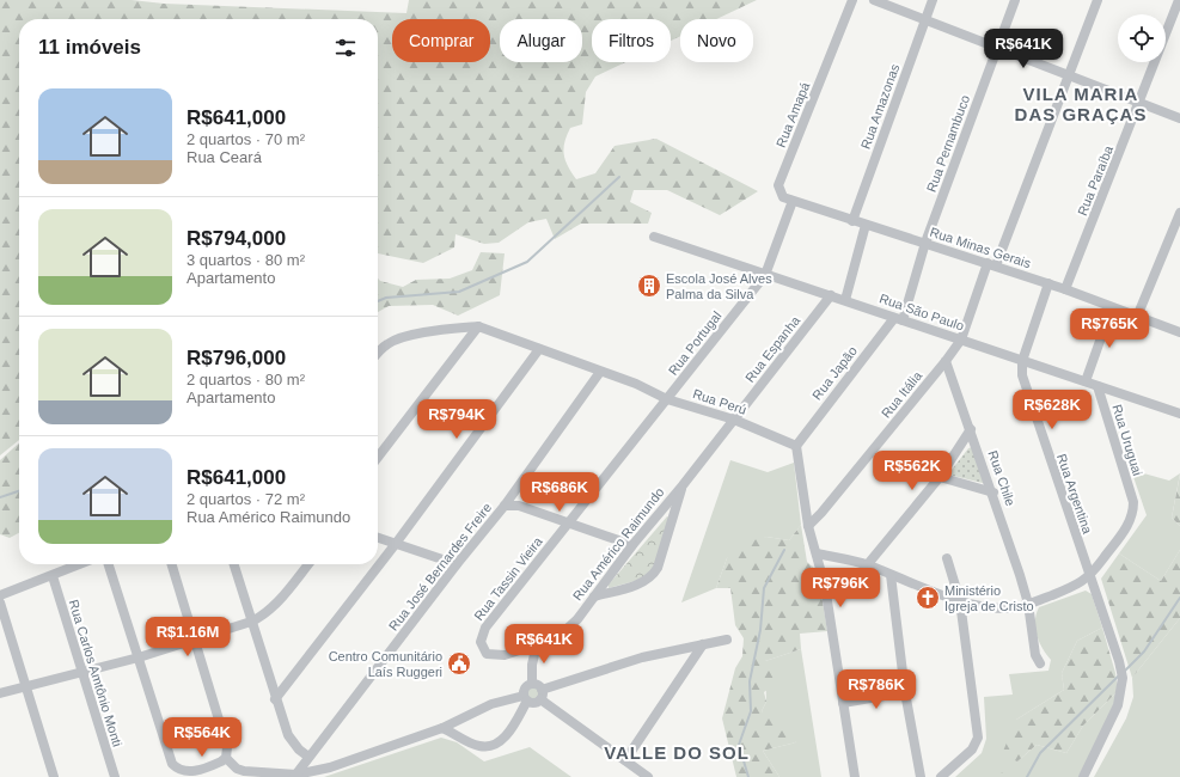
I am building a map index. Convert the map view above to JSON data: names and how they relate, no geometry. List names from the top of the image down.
{
  "streets": {
    "street": [
      "Rua Amazonas",
      "Rua Amapá",
      "Rua Pernambuco",
      "Rua Paraíba",
      "Rua Minas Gerais",
      "Rua São Paulo",
      "Rua Portugal",
      "Rua Espanha",
      "Rua Japão",
      "Rua Itália",
      "Rua Perú",
      "Rua Uruguai",
      "Rua Chile",
      "Rua Argentina",
      "Rua Américo Raimundo",
      "Rua José Bernardes Freire",
      "Rua Tassin Vieira",
      "Rua Carlos Amtônio Monti"
    ]
  },
  "crossings": [
    ["Rua Amazonas", "Rua Minas Gerais"],
    ["Rua Amapá", "Rua Minas Gerais"],
    ["Rua Pernambuco", "Rua Minas Gerais"],
    ["Rua Pernambuco", "Rua Japão"],
    ["Rua Paraíba", "Rua Minas Gerais"],
    ["Rua Minas Gerais", "Rua Portugal"],
    ["Rua Minas Gerais", "Rua Japão"],
    ["Rua Minas Gerais", "Rua Itália"],
    ["Rua Minas Gerais", "Rua Argentina"],
    ["Rua São Paulo", "Rua Portugal"],
    ["Rua São Paulo", "Rua Espanha"],
    ["Rua São Paulo", "Rua Japão"],
    ["Rua São Paulo", "Rua Itália"],
    ["Rua São Paulo", "Rua Uruguai"],
    ["Rua São Paulo", "Rua Argentina"],
    ["Rua Portugal", "Rua Perú"],
    ["Rua Portugal", "Rua Tassin Vieira"],
    ["Rua Espanha", "Rua Perú"],
    ["Rua Espanha", "Rua Américo Raimundo"],
    ["Rua Japão", "Rua Perú"],
    ["Rua Itália", "Rua Chile"],
    ["Rua Perú", "Rua Américo Raimundo"],
    ["Rua Perú", "Rua José Bernardes Freire"],
    ["Rua Perú", "Rua Tassin Vieira"],
    ["Rua Uruguai", "Rua Argentina"],
    ["Rua Américo Raimundo", "Rua Tassin Vieira"]
  ],
  "districts": ["VILA MARIA DAS GRAÇAS", "VALLE DO SOL"],
  "places": {
    "building": ["Escola José Alves Palma da Silva"],
    "church": ["Ministério Igreja de Cristo"],
    "public building": ["Centro Comunitário Laís Ruggeri"]
  },
  "page": {
    "chip": [
      "Comprar",
      "Alugar",
      "Filtros",
      "Novo"
    ],
    "heading": "11 imóveis",
    "price": [
      "R$641K",
      "R$765K",
      "R$628K",
      "R$794K",
      "R$562K",
      "R$686K",
      "R$796K",
      "R$1.16M",
      "R$641K",
      "R$786K",
      "R$564K"
    ],
    "list": [
      {
        "name": "R$641,000",
        "note": "2 quartos · 70 m² · Rua Ceará"
      },
      {
        "name": "R$794,000",
        "note": "3 quartos · 80 m² · Apartamento"
      },
      {
        "name": "R$796,000",
        "note": "2 quartos · 80 m² · Apartamento"
      },
      {
        "name": "R$641,000",
        "note": "2 quartos · 72 m² · Rua Américo Raimundo"
      }
    ]
  }
}
